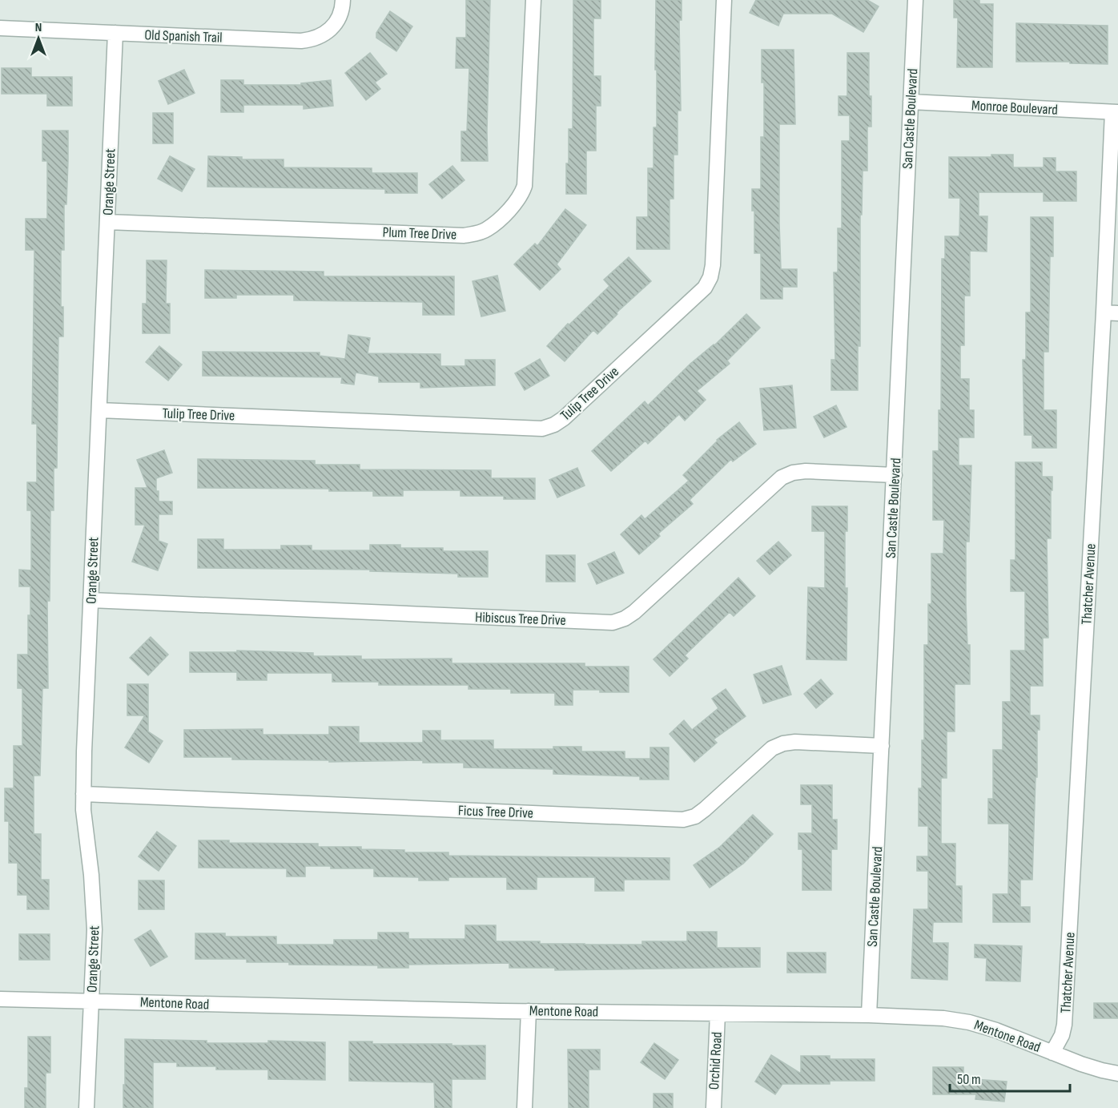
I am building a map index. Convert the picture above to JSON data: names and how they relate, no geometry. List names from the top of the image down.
{
  "streets": {
    "street": [
      "Old Spanish Trail",
      "Monroe Boulevard",
      "San Castle Boulevard",
      "Orange Street",
      "Plum Tree Drive",
      "Tulip Tree Drive",
      "Thatcher Avenue",
      "Hibiscus Tree Drive",
      "Ficus Tree Drive",
      "Mentone Road",
      "Orchid Road"
    ]
  },
  "crossings": [
    ["Old Spanish Trail", "Orange Street"],
    ["Monroe Boulevard", "San Castle Boulevard"],
    ["Monroe Boulevard", "Thatcher Avenue"],
    ["San Castle Boulevard", "Hibiscus Tree Drive"],
    ["San Castle Boulevard", "Ficus Tree Drive"],
    ["San Castle Boulevard", "Mentone Road"],
    ["Orange Street", "Plum Tree Drive"],
    ["Orange Street", "Tulip Tree Drive"],
    ["Orange Street", "Hibiscus Tree Drive"],
    ["Orange Street", "Ficus Tree Drive"],
    ["Orange Street", "Mentone Road"],
    ["Thatcher Avenue", "Mentone Road"],
    ["Mentone Road", "Orchid Road"]
  ],
  "scale_bar": "50 m",
  "north": "top"
}
